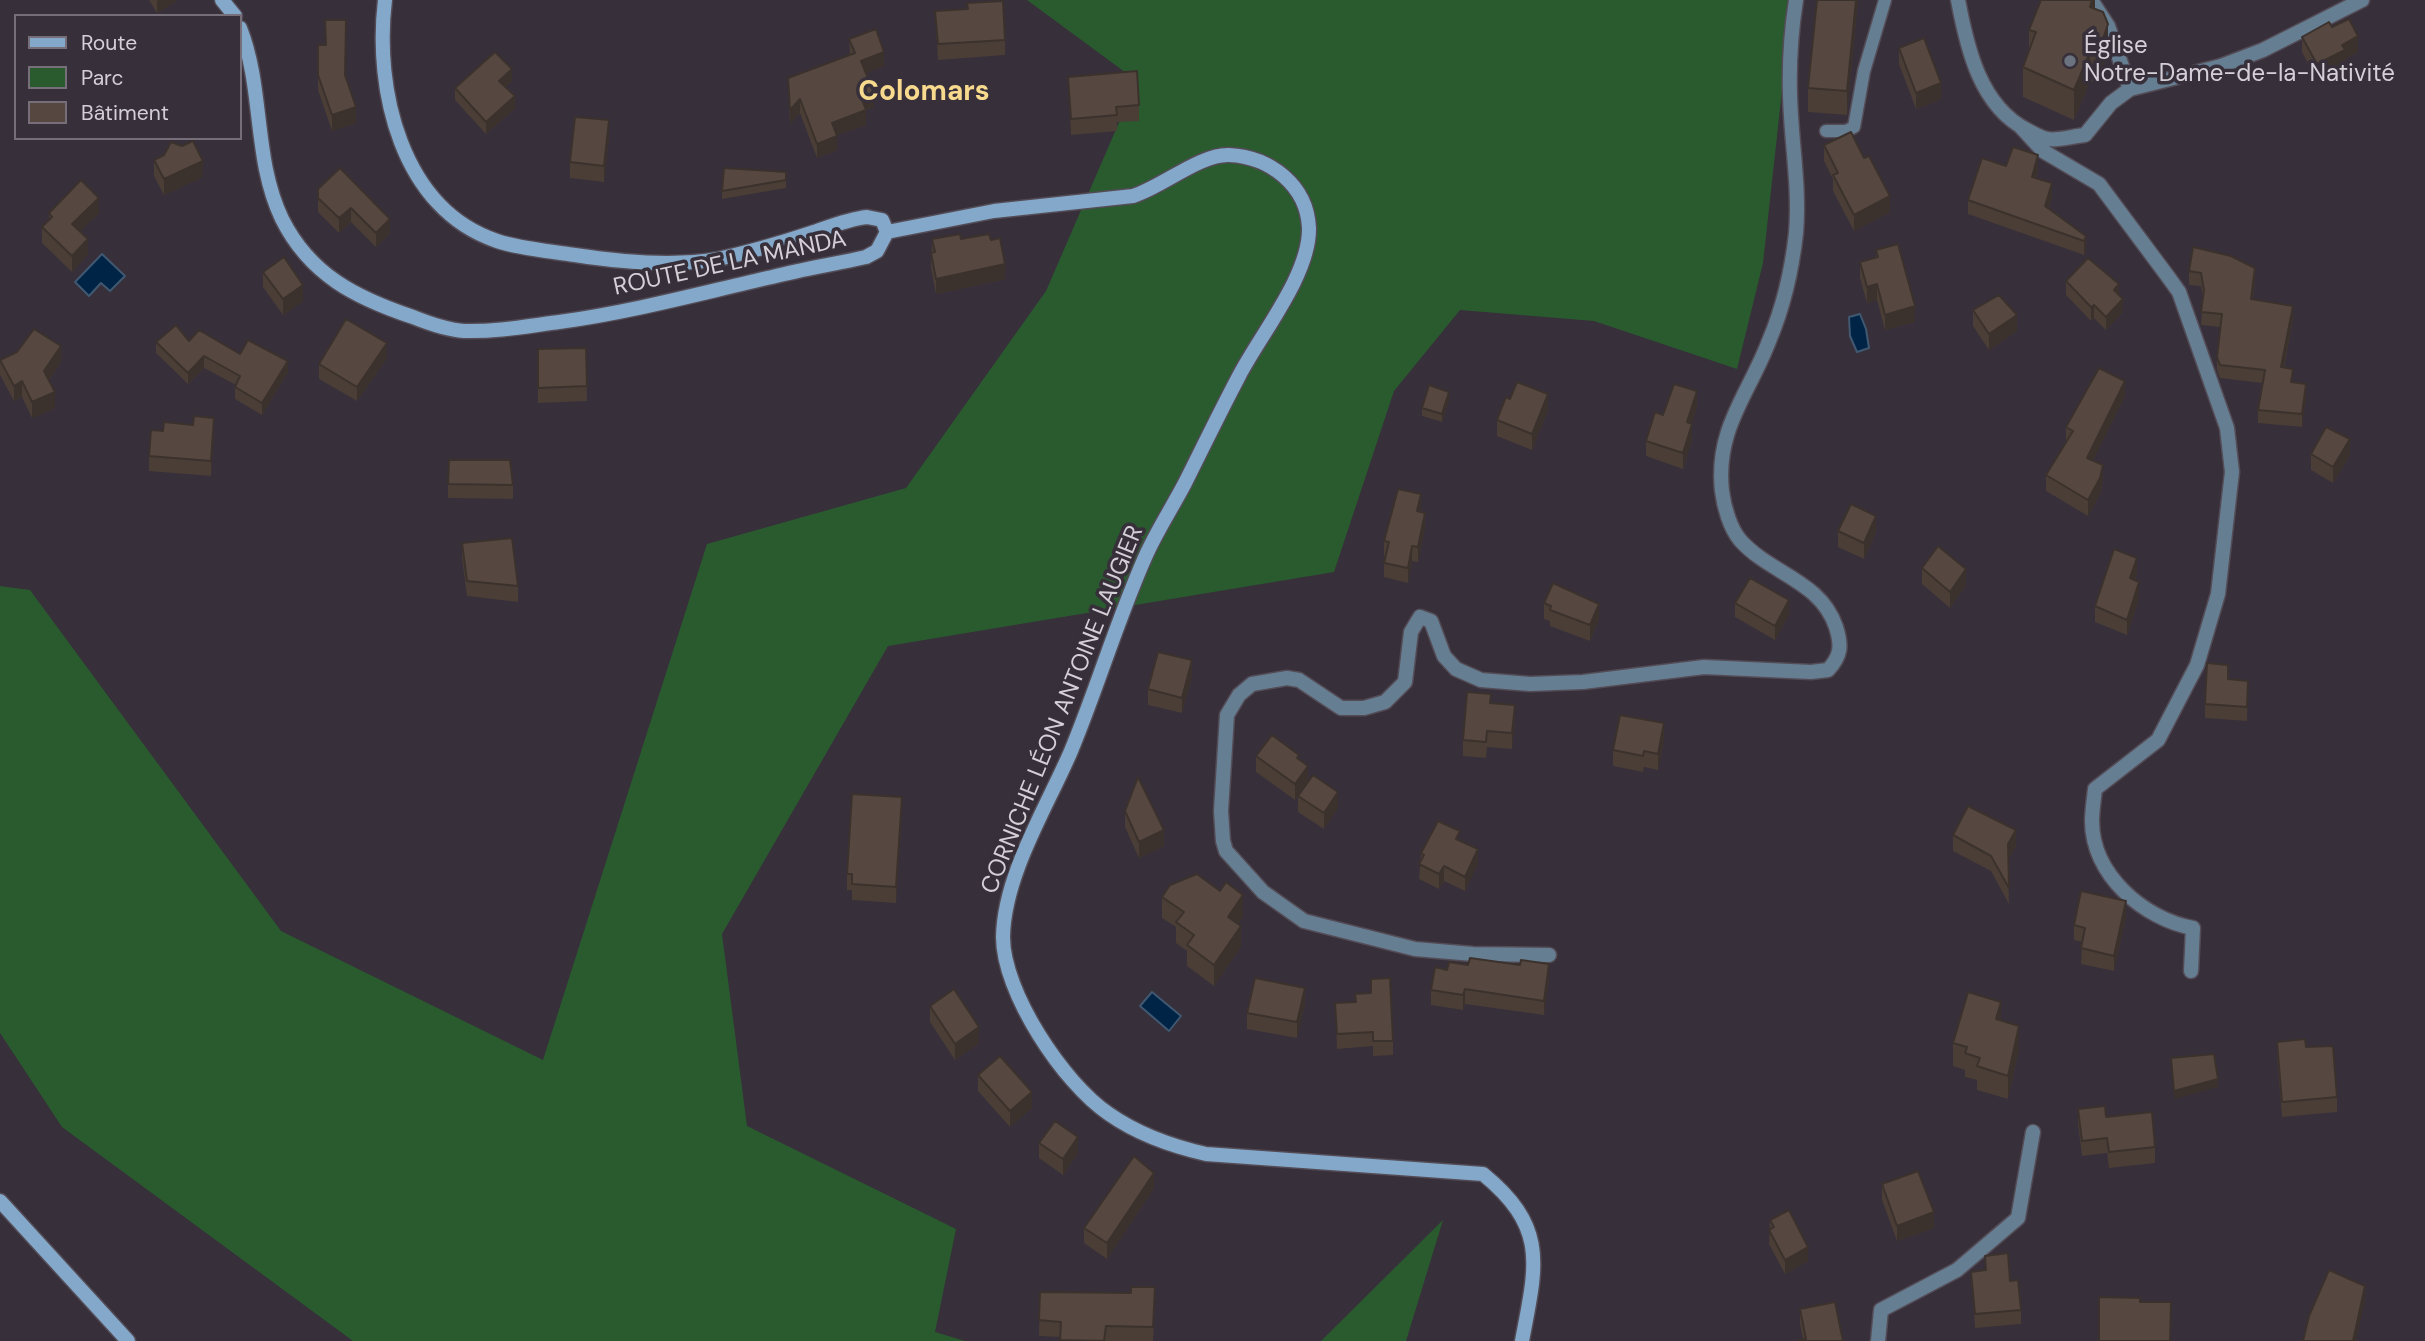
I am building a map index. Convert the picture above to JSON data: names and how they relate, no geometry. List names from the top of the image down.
{
  "streets": {
    "street": ["ROUTE DE LA MANDA", "CORNICHE LÉON ANTOINE LAUGIER"]
  },
  "crossings": [
    ["ROUTE DE LA MANDA", "CORNICHE LÉON ANTOINE LAUGIER"]
  ],
  "districts": ["Colomars"],
  "places": ["Église Notre-Dame-de-la-Nativité"],
  "legend": ["Route", "Parc", "Bâtiment"]
}
